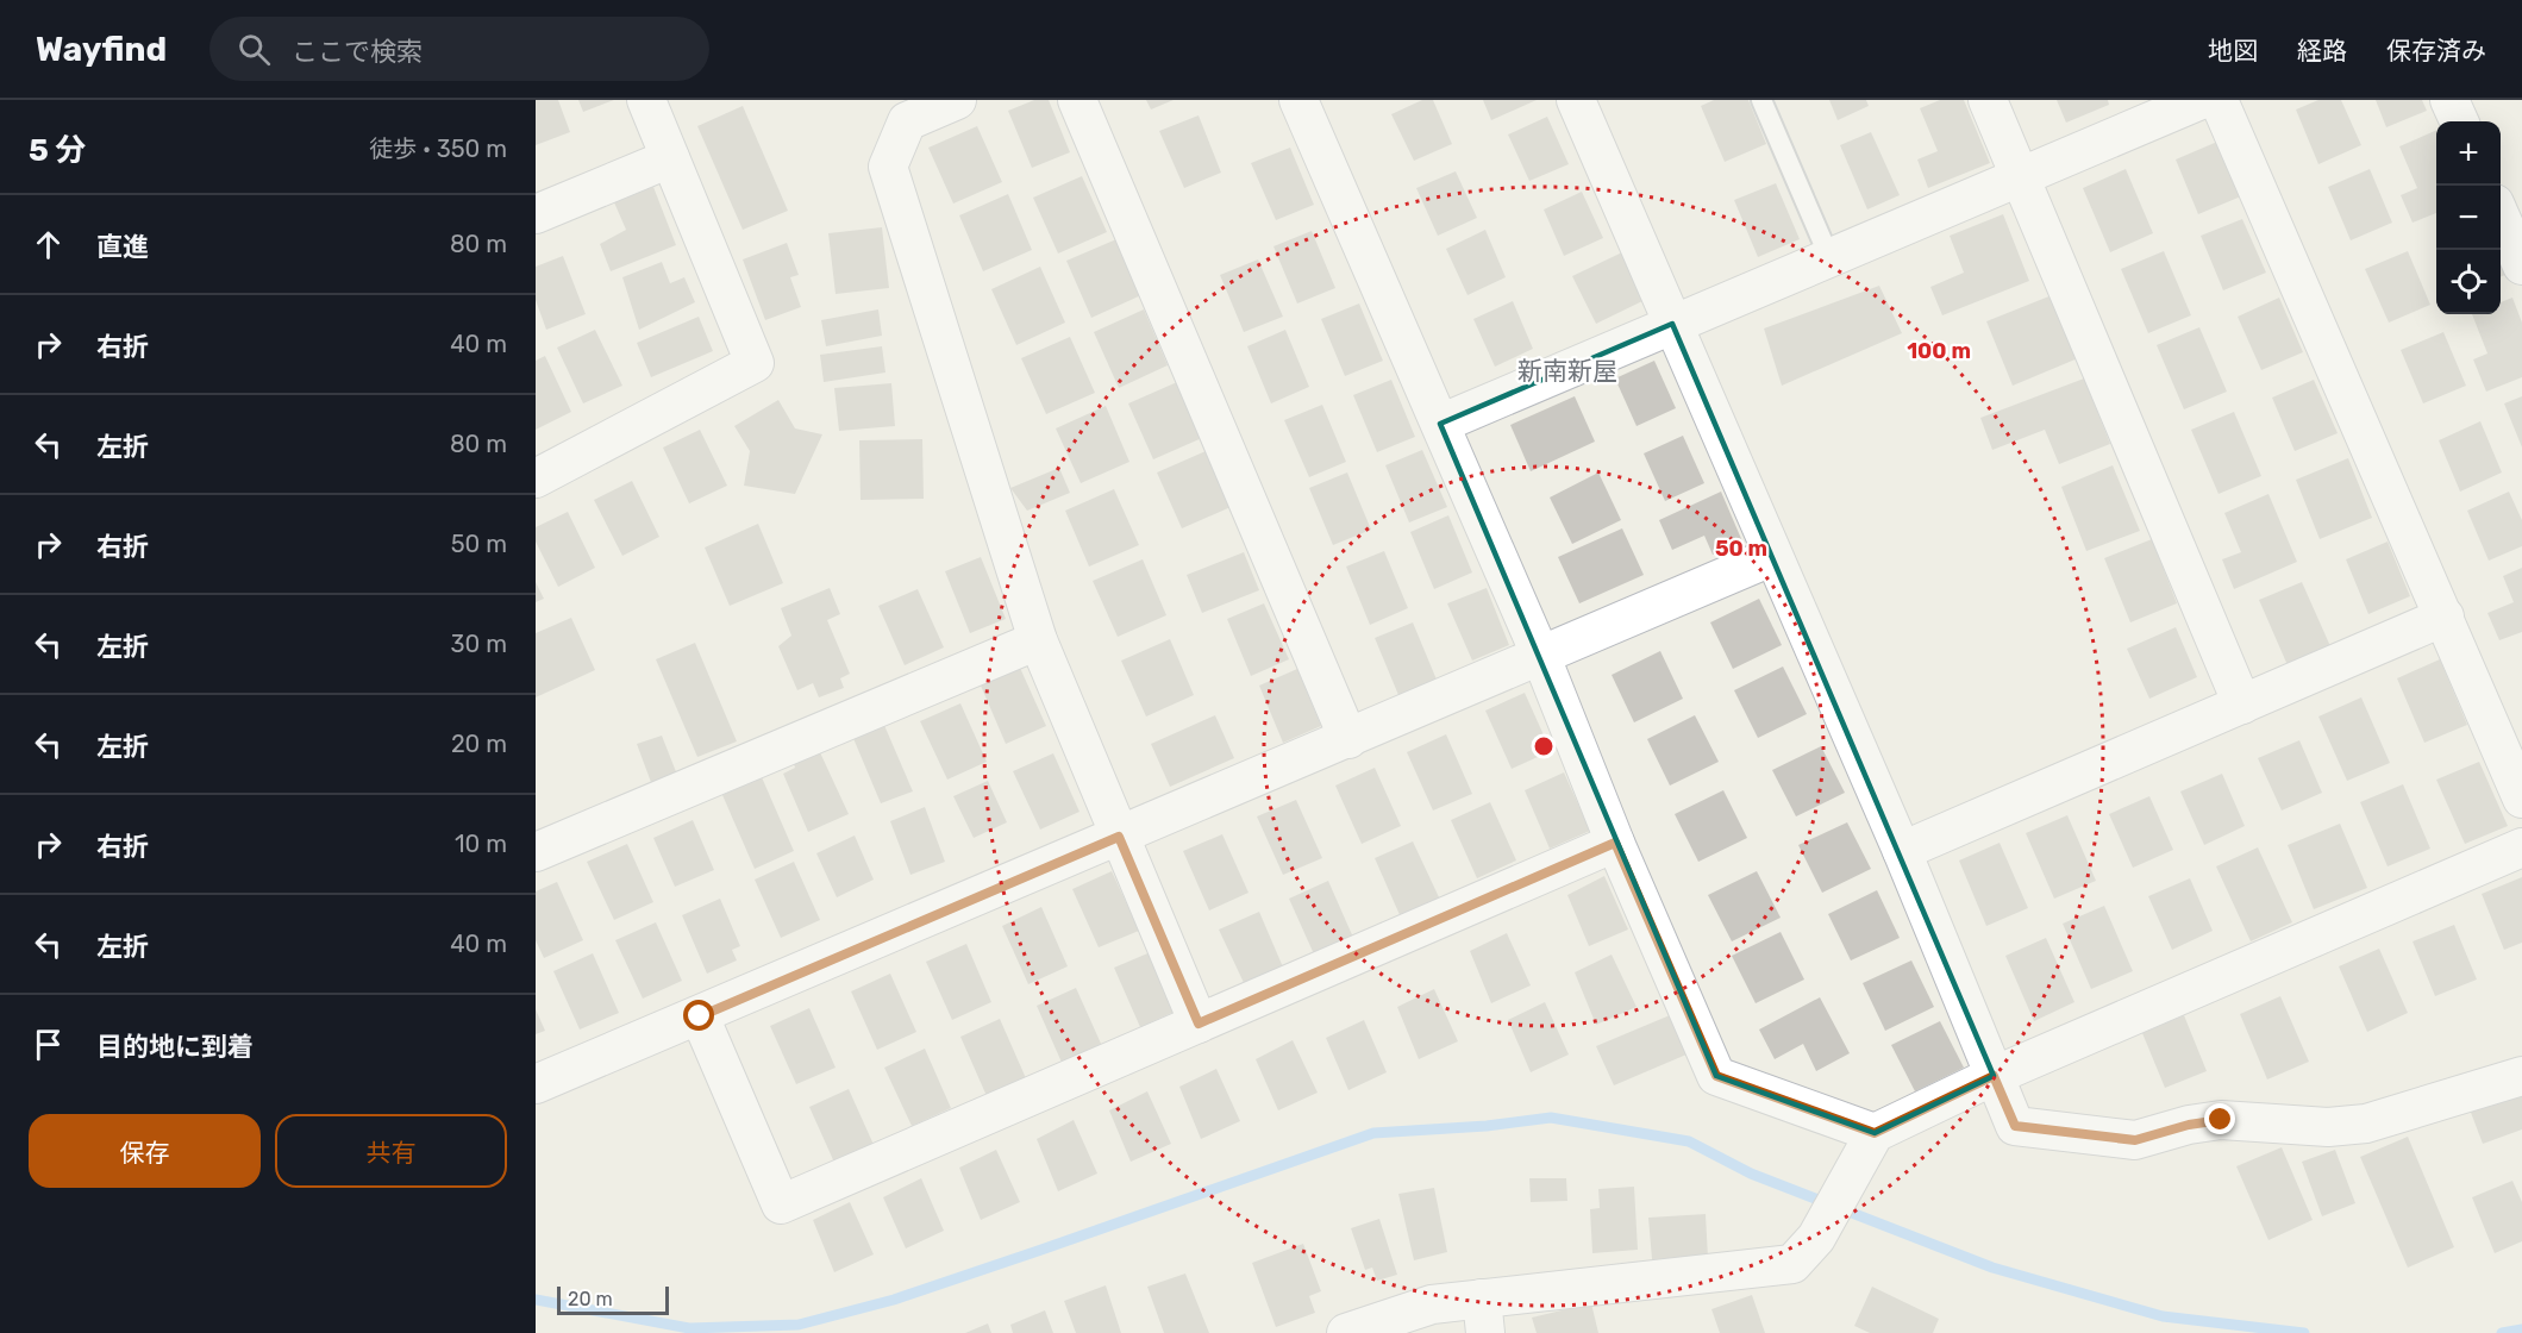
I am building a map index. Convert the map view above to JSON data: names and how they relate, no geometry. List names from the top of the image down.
{
  "districts": ["新南新屋"],
  "scale_bar": "20 m",
  "page": {
    "header": "Wayfind",
    "search": "ここで検索",
    "nav": ["地図", "経路", "保存済み"],
    "heading": ["5 分", "徒歩 · 350 m"],
    "map_buttons": ["+", "−"],
    "list": [
      ["直進", "80 m"],
      ["右折", "40 m"],
      ["左折", "80 m"],
      ["右折", "50 m"],
      ["左折", "30 m"],
      ["左折", "20 m"],
      ["右折", "10 m"],
      ["左折", "40 m"],
      "目的地に到着"
    ],
    "buttons": ["保存", "共有"],
    "scale": "20 m"
  },
  "rings": ["100 m", "50 m"]
}
